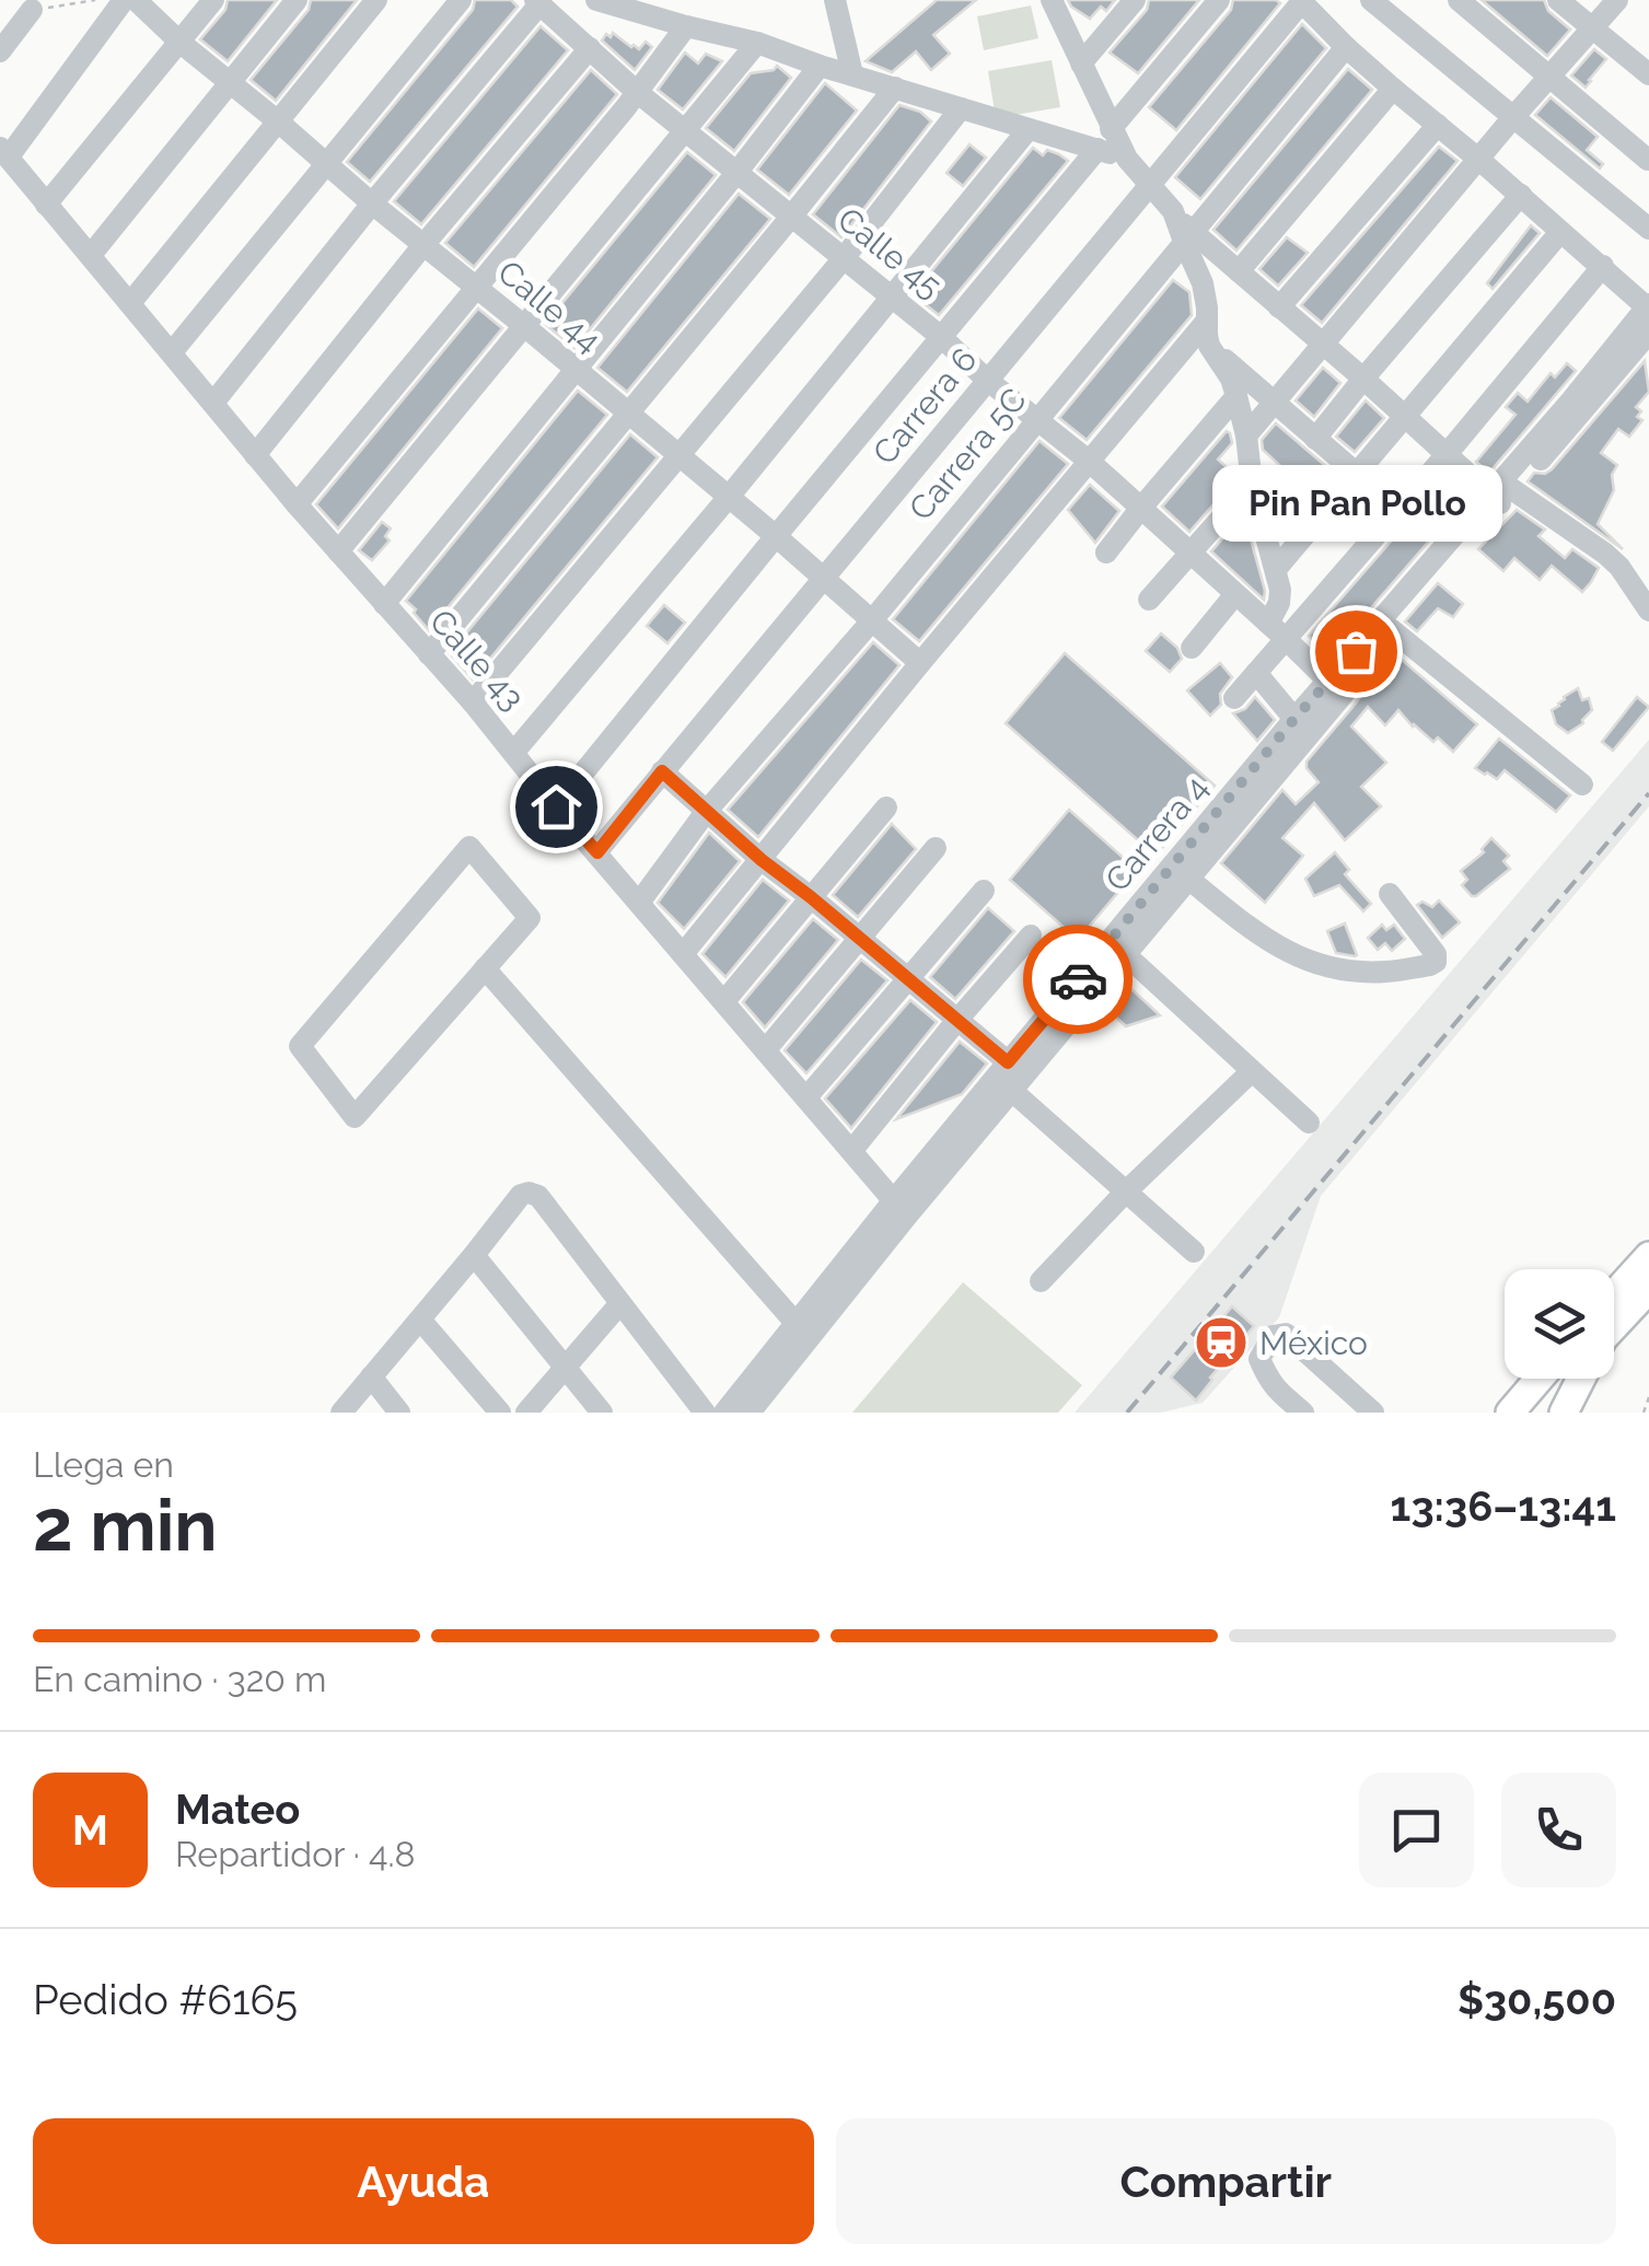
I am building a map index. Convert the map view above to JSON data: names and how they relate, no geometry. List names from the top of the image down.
{
  "streets": {
    "street": [
      "Calle 45",
      "Calle 44",
      "Carrera 6",
      "Carrera 5C",
      "Calle 43",
      "Carrera 4"
    ]
  },
  "crossings": [
    ["Calle 45", "Carrera 6"],
    ["Calle 45", "Carrera 5C"],
    ["Calle 45", "Carrera 4"],
    ["Calle 44", "Carrera 6"],
    ["Calle 44", "Carrera 5C"],
    ["Carrera 6", "Calle 43"],
    ["Carrera 5C", "Calle 43"],
    ["Calle 43", "Carrera 4"]
  ],
  "places": {
    "other": ["Pin Pan Pollo"],
    "station": ["México"]
  },
  "page": {
    "bubble": "Pin Pan Pollo",
    "heading": ["2 min", "Llega en", "13:36–13:41"],
    "panel": [
      "Mateo",
      "Repartidor · 4.8",
      "Pedido #6165",
      "$30,500"
    ],
    "bar": "En camino · 320 m",
    "round": "M",
    "buttons": ["Ayuda", "Compartir"]
  }
}
